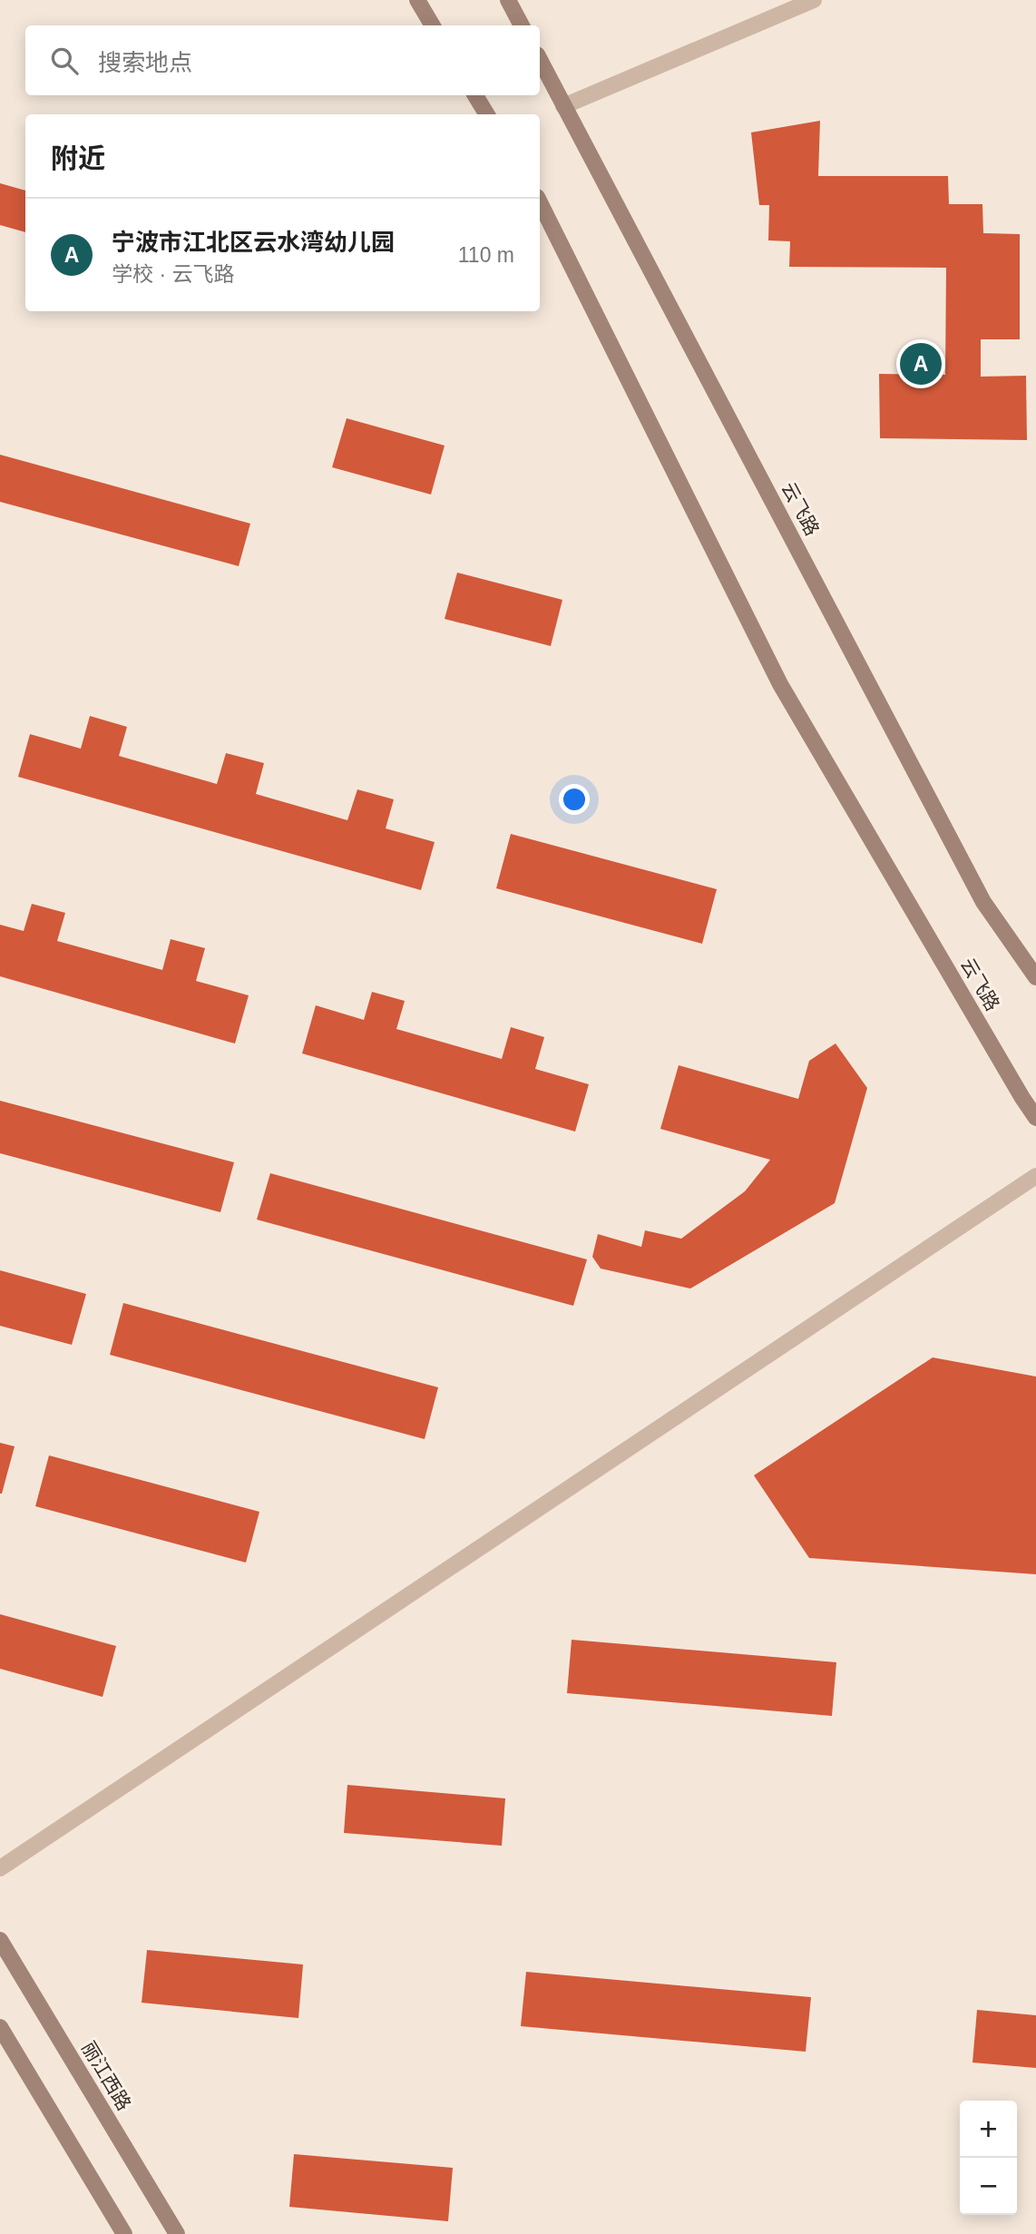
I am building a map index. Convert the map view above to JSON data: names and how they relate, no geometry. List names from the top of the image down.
{
  "streets": {
    "main road": ["云飞路", "丽江西路"]
  },
  "page": {
    "search": "搜索地点",
    "heading": "附近",
    "list": [
      {
        "mark": "A",
        "name": "宁波市江北区云水湾幼儿园",
        "note": "学校 · 云飞路",
        "value": "110 m"
      }
    ],
    "pins": "A",
    "map_buttons": ["+", "−"]
  }
}
